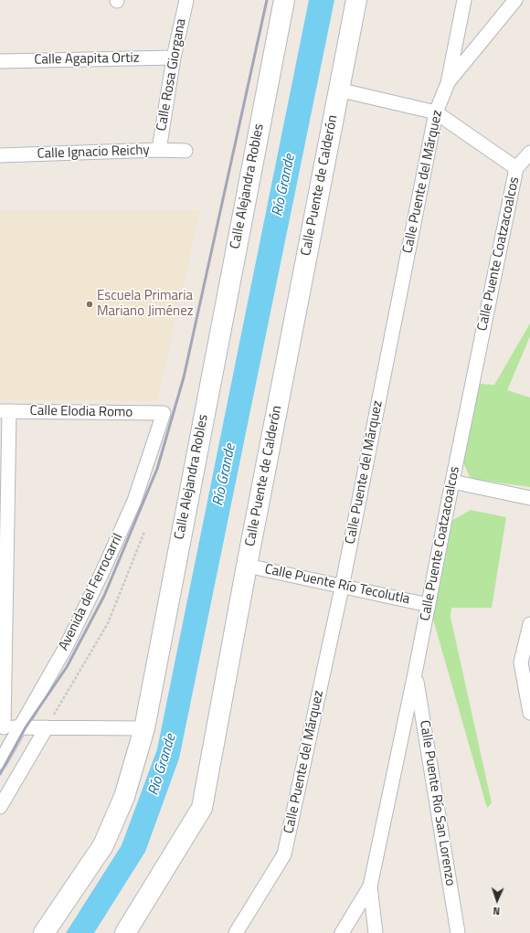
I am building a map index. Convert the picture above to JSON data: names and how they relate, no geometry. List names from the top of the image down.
{
  "streets": {
    "main road": ["Calle Puente de Calderón", "Calle Alejandra Robles"],
    "street": [
      "Calle Agapita Ortiz",
      "Calle Rosa Giorgana",
      "Calle Ignacio Reichy",
      "Calle Puente del Márquez",
      "Calle Puente Coatzacoalcos",
      "Calle Elodia Romo",
      "Calle Puente Río Tecolutla",
      "Avenida del Ferrocarril",
      "Calle Puente Río San Lorenzo"
    ]
  },
  "crossings": [
    ["Calle Agapita Ortiz", "Calle Rosa Giorgana"],
    ["Calle Rosa Giorgana", "Calle Ignacio Reichy"],
    ["Calle Puente del Márquez", "Calle Puente Río Tecolutla"],
    ["Calle Puente de Calderón", "Calle Puente Río Tecolutla"],
    ["Calle Puente Coatzacoalcos", "Calle Puente Río Tecolutla"],
    ["Calle Puente Coatzacoalcos", "Calle Puente Río San Lorenzo"],
    ["Calle Elodia Romo", "Avenida del Ferrocarril"]
  ],
  "water": ["Río Grande"],
  "places": ["Escuela Primaria Mariano Jiménez"],
  "north": "bottom"
}
